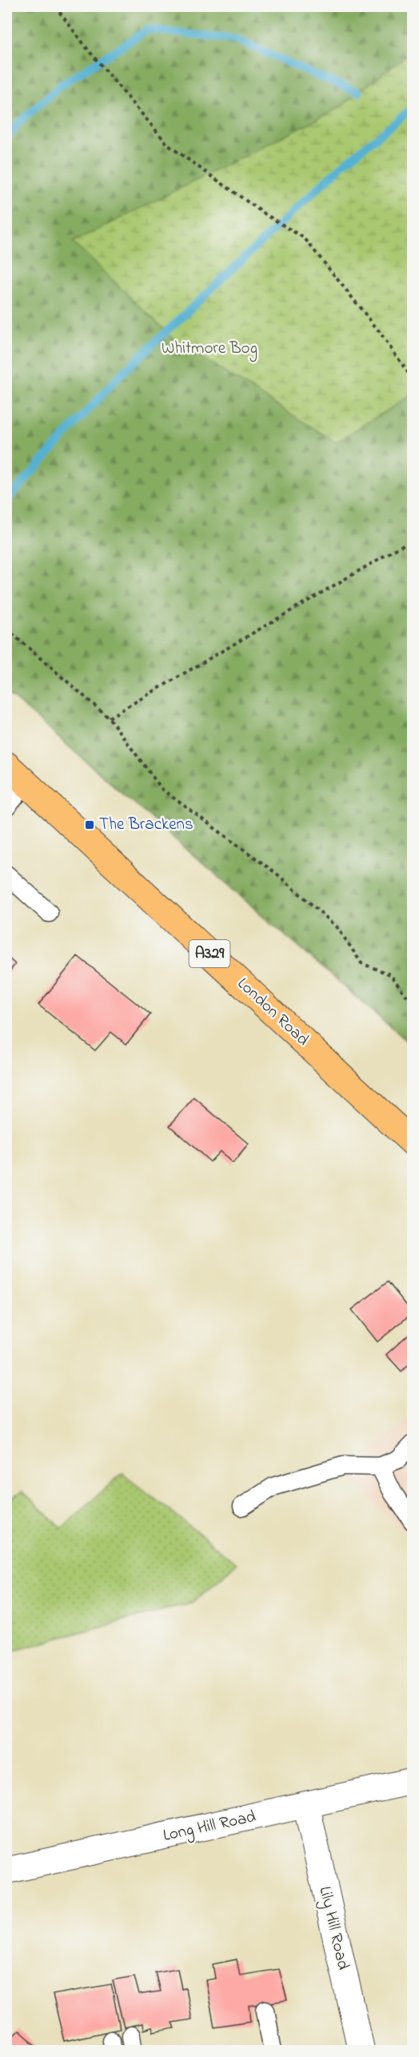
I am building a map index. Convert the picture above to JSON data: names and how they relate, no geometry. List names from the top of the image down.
{
  "streets": {
    "main road": ["A329", "London Road"],
    "street": ["Long Hill Road", "Lily Hill Road"]
  },
  "crossings": [
    ["Long Hill Road", "Lily Hill Road"]
  ],
  "parks": ["Whitmore Bog"],
  "places": {
    "transit": ["The Brackens"]
  }
}
